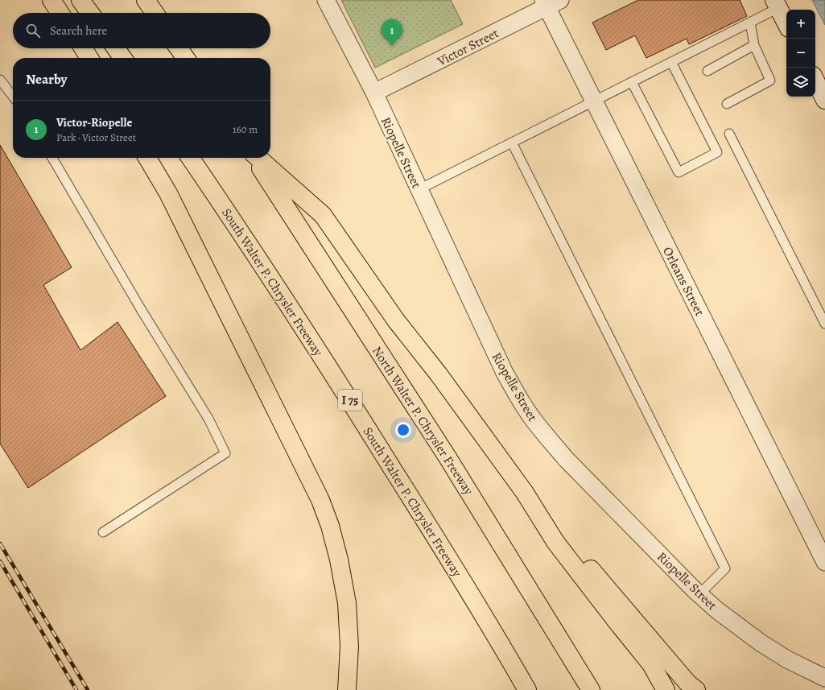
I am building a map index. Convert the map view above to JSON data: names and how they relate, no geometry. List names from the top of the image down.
{
  "streets": {
    "highway": ["South Walter P. Chrysler Freeway", "I 75", "North Walter P. Chrysler Freeway"],
    "street": ["Victor Street", "Riopelle Street", "Orleans Street"]
  },
  "crossings": [
    ["Victor Street", "Riopelle Street"],
    ["Victor Street", "Orleans Street"]
  ],
  "page": {
    "map_buttons": ["+", "−"],
    "search": "Search here",
    "pins": "1",
    "heading": "Nearby",
    "list": [
      {
        "mark": "1",
        "name": "Victor-Riopelle",
        "note": "Park · Victor Street",
        "value": "160 m"
      }
    ]
  }
}
